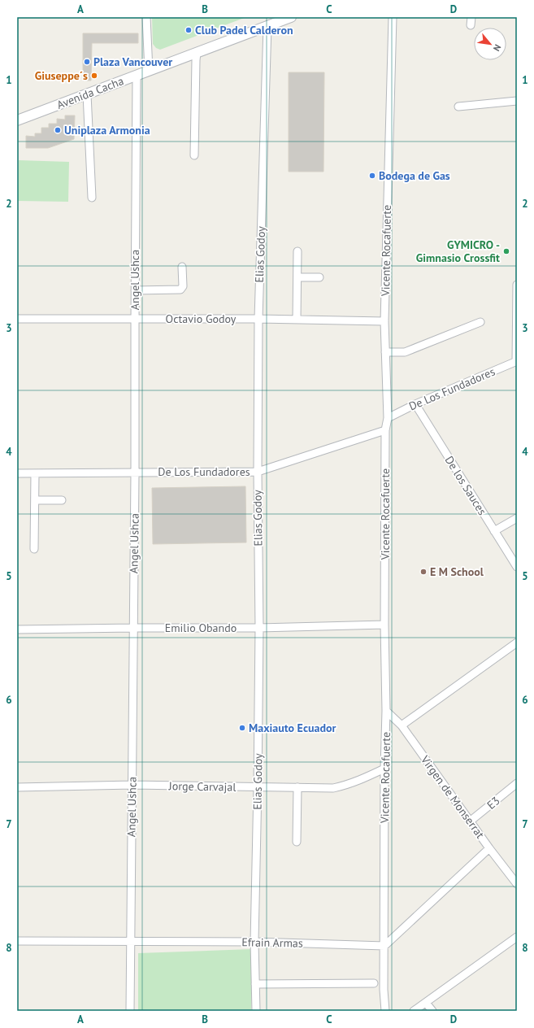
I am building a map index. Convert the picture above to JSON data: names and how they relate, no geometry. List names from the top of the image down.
{
  "streets": {
    "street": [
      "Avenida Cacha",
      "Vicente Rocafuerte",
      "Elias Godoy",
      "Angel Ushca",
      "Octavio Godoy",
      "De Los Fundadores",
      "De los Sauces",
      "Emilio Obando",
      "Jorge Carvajal",
      "Virgen de Monserrat",
      "E3",
      "Efrain Armas"
    ]
  },
  "crossings": [
    ["Avenida Cacha", "Elias Godoy"],
    ["Avenida Cacha", "Angel Ushca"],
    ["Vicente Rocafuerte", "Octavio Godoy"],
    ["Vicente Rocafuerte", "De Los Fundadores"],
    ["Vicente Rocafuerte", "Emilio Obando"],
    ["Vicente Rocafuerte", "Jorge Carvajal"],
    ["Vicente Rocafuerte", "Virgen de Monserrat"],
    ["Vicente Rocafuerte", "Efrain Armas"],
    ["Elias Godoy", "Octavio Godoy"],
    ["Elias Godoy", "De Los Fundadores"],
    ["Elias Godoy", "Emilio Obando"],
    ["Elias Godoy", "Jorge Carvajal"],
    ["Elias Godoy", "Efrain Armas"],
    ["Angel Ushca", "Octavio Godoy"],
    ["Angel Ushca", "De Los Fundadores"],
    ["Angel Ushca", "Emilio Obando"],
    ["Angel Ushca", "Jorge Carvajal"],
    ["Angel Ushca", "Efrain Armas"],
    ["De Los Fundadores", "De los Sauces"],
    ["Virgen de Monserrat", "E3"]
  ],
  "places": [
    "Club Padel Calderon",
    "Plaza Vancouver",
    "Giuseppe´s",
    "Uniplaza Armonia",
    "Bodega de Gas",
    "GYMICRO - Gimnasio Crossfit",
    "E M School",
    "Maxiauto Ecuador"
  ],
  "north": "bottom right",
  "grid": {
    "columns": [
      "A",
      "B",
      "C",
      "D"
    ],
    "rows": [
      "1",
      "2",
      "3",
      "4",
      "5",
      "6",
      "7",
      "8"
    ]
  }
}
